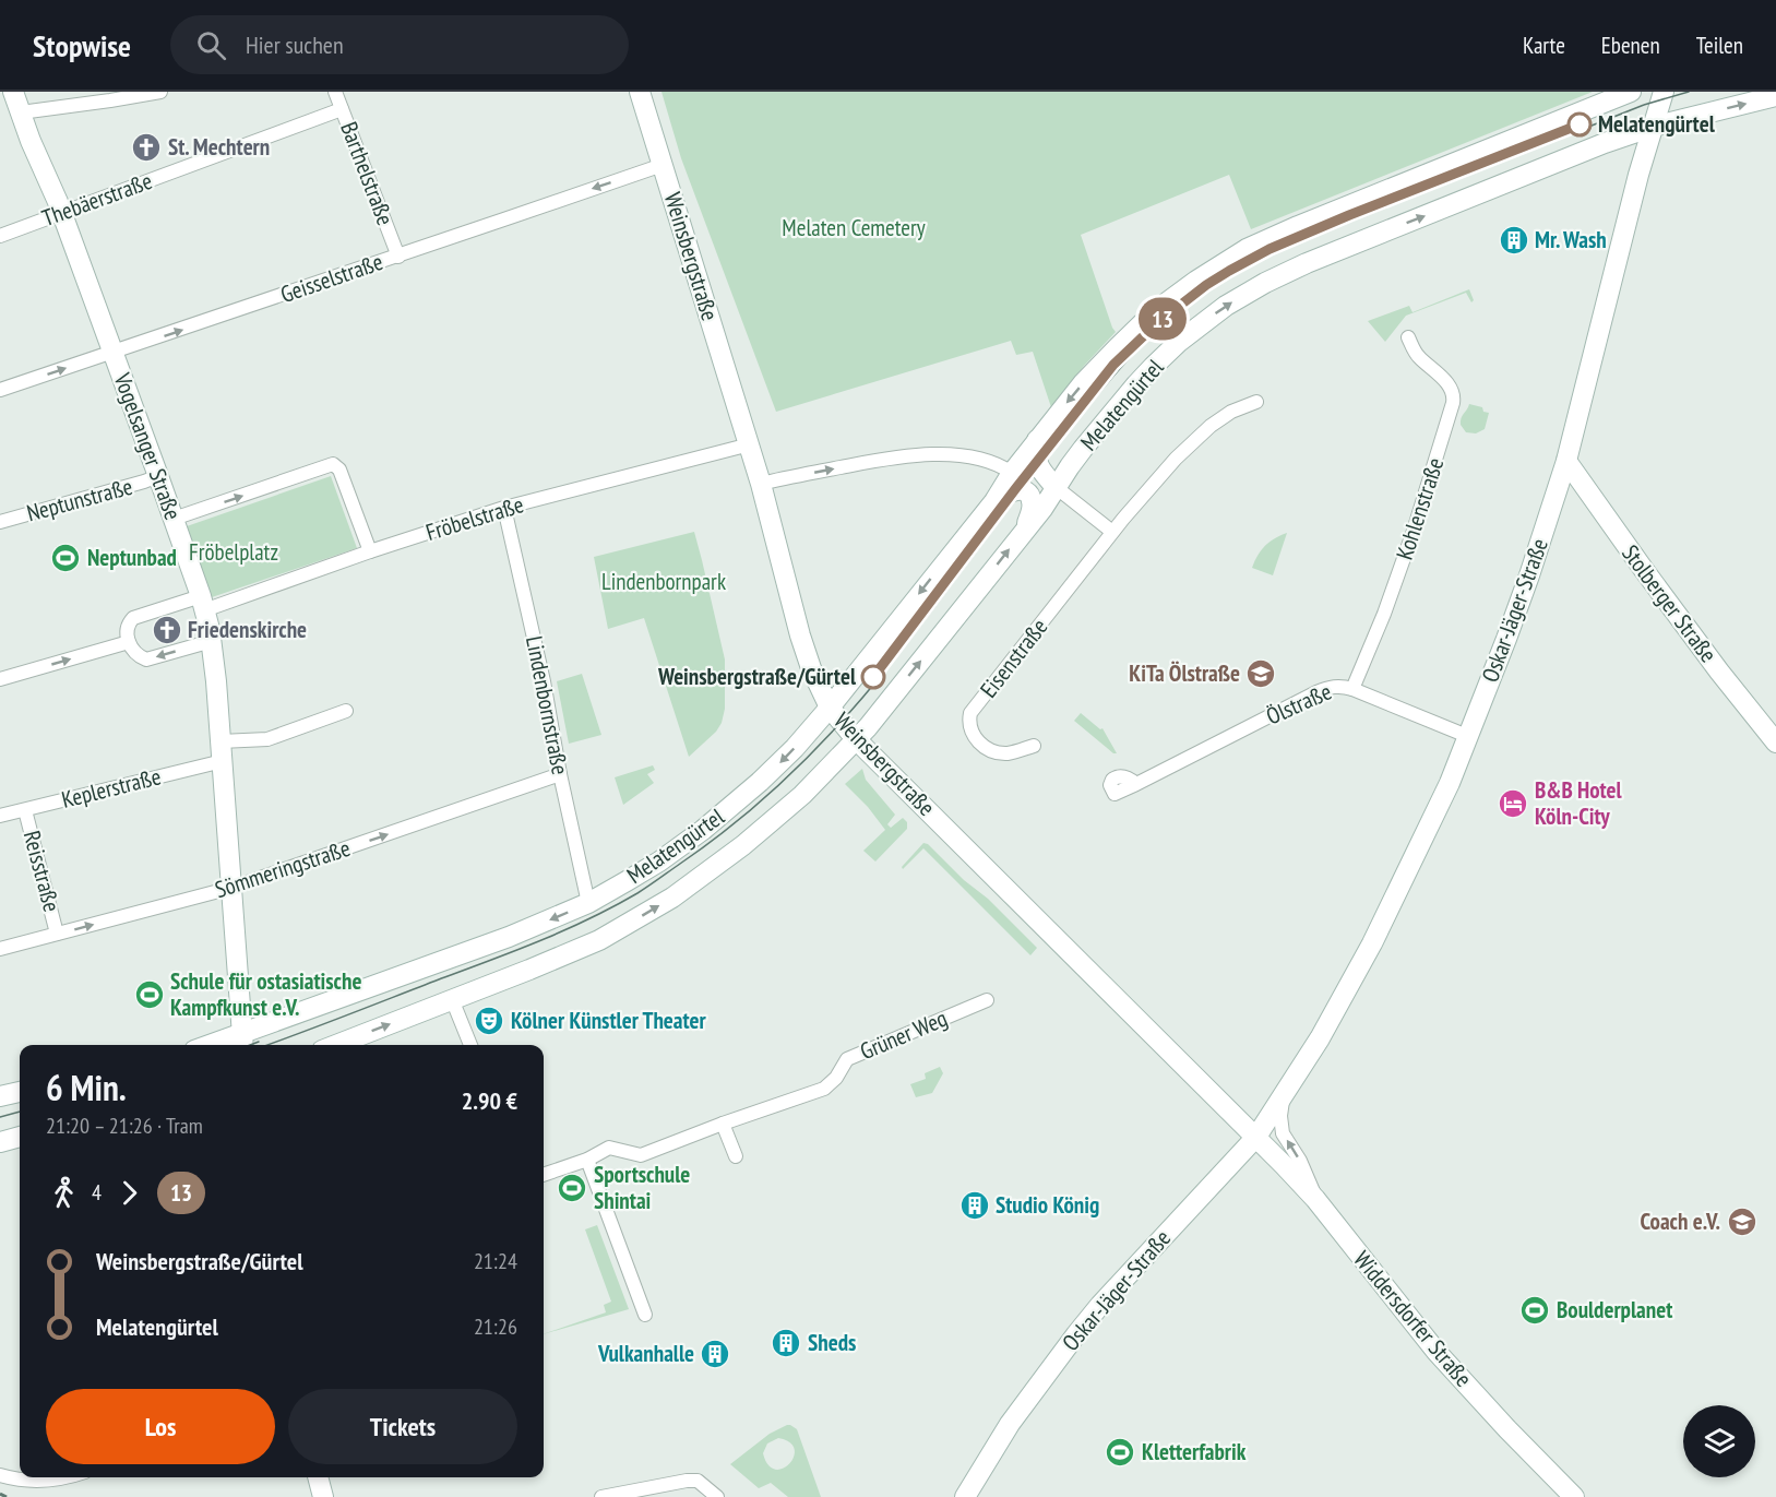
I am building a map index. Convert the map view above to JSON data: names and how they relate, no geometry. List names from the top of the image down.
{
  "streets": {
    "main road": [
      "Weinsbergstraße",
      "Melatengürtel",
      "Vogelsanger Straße",
      "Stolberger Straße",
      "Oskar-Jäger-Straße",
      "Widdersdorfer Straße"
    ],
    "street": [
      "Barthelstraße",
      "Thebäerstraße",
      "Geisselstraße",
      "Neptunstraße",
      "Kohlenstraße",
      "Fröbelstraße",
      "Eisenstraße",
      "Ölstraße",
      "Lindenbornstraße",
      "Keplerstraße",
      "Sömmeringstraße",
      "Reisstraße",
      "Grüner Weg"
    ]
  },
  "crossings": [
    ["Barthelstraße", "Thebäerstraße"],
    ["Barthelstraße", "Geisselstraße"],
    ["Thebäerstraße", "Vogelsanger Straße"],
    ["Weinsbergstraße", "Geisselstraße"],
    ["Weinsbergstraße", "Melatengürtel"],
    ["Weinsbergstraße", "Fröbelstraße"],
    ["Weinsbergstraße", "Oskar-Jäger-Straße"],
    ["Weinsbergstraße", "Widdersdorfer Straße"],
    ["Geisselstraße", "Vogelsanger Straße"],
    ["Melatengürtel", "Vogelsanger Straße"],
    ["Melatengürtel", "Oskar-Jäger-Straße"],
    ["Melatengürtel", "Lindenbornstraße"],
    ["Vogelsanger Straße", "Neptunstraße"],
    ["Vogelsanger Straße", "Fröbelstraße"],
    ["Vogelsanger Straße", "Keplerstraße"],
    ["Vogelsanger Straße", "Sömmeringstraße"],
    ["Kohlenstraße", "Ölstraße"],
    ["Fröbelstraße", "Lindenbornstraße"],
    ["Stolberger Straße", "Oskar-Jäger-Straße"],
    ["Oskar-Jäger-Straße", "Ölstraße"],
    ["Oskar-Jäger-Straße", "Widdersdorfer Straße"],
    ["Lindenbornstraße", "Sömmeringstraße"],
    ["Keplerstraße", "Reisstraße"],
    ["Sömmeringstraße", "Reisstraße"]
  ],
  "one_way": ["Sömmeringstraße"],
  "parks": ["Melaten Cemetery", "Fröbelplatz", "Lindenbornpark"],
  "places": {
    "other": ["Melatengürtel", "Weinsbergstraße/Gürtel"],
    "church": ["St. Mechtern", "Friedenskirche"],
    "building": [
      "Mr. Wash",
      "Studio König",
      "Sheds",
      "Vulkanhalle"
    ],
    "sports": [
      "Neptunbad",
      "Schule für ostasiatische Kampfkunst e.V.",
      "Sportschule Shintai",
      "Boulderplanet",
      "Kletterfabrik"
    ],
    "school or university": ["KiTa Ölstraße", "Coach e.V."],
    "hotel": ["B&B Hotel Köln-City"],
    "theatre": ["Kölner Künstler Theater"]
  },
  "lines": ["tram line 13"],
  "page": {
    "header": "Stopwise",
    "search": "Hier suchen",
    "nav": ["Karte", "Ebenen", "Teilen"],
    "on_map": "13",
    "heading": ["6 Min.", "21:20 – 21:26 · Tram", "2.90 €"],
    "legs": ["4", "13"],
    "list": [
      {
        "name": "Weinsbergstraße/Gürtel",
        "value": "21:24"
      },
      {
        "name": "Melatengürtel",
        "value": "21:26"
      }
    ],
    "buttons": ["Los", "Tickets"]
  }
}
